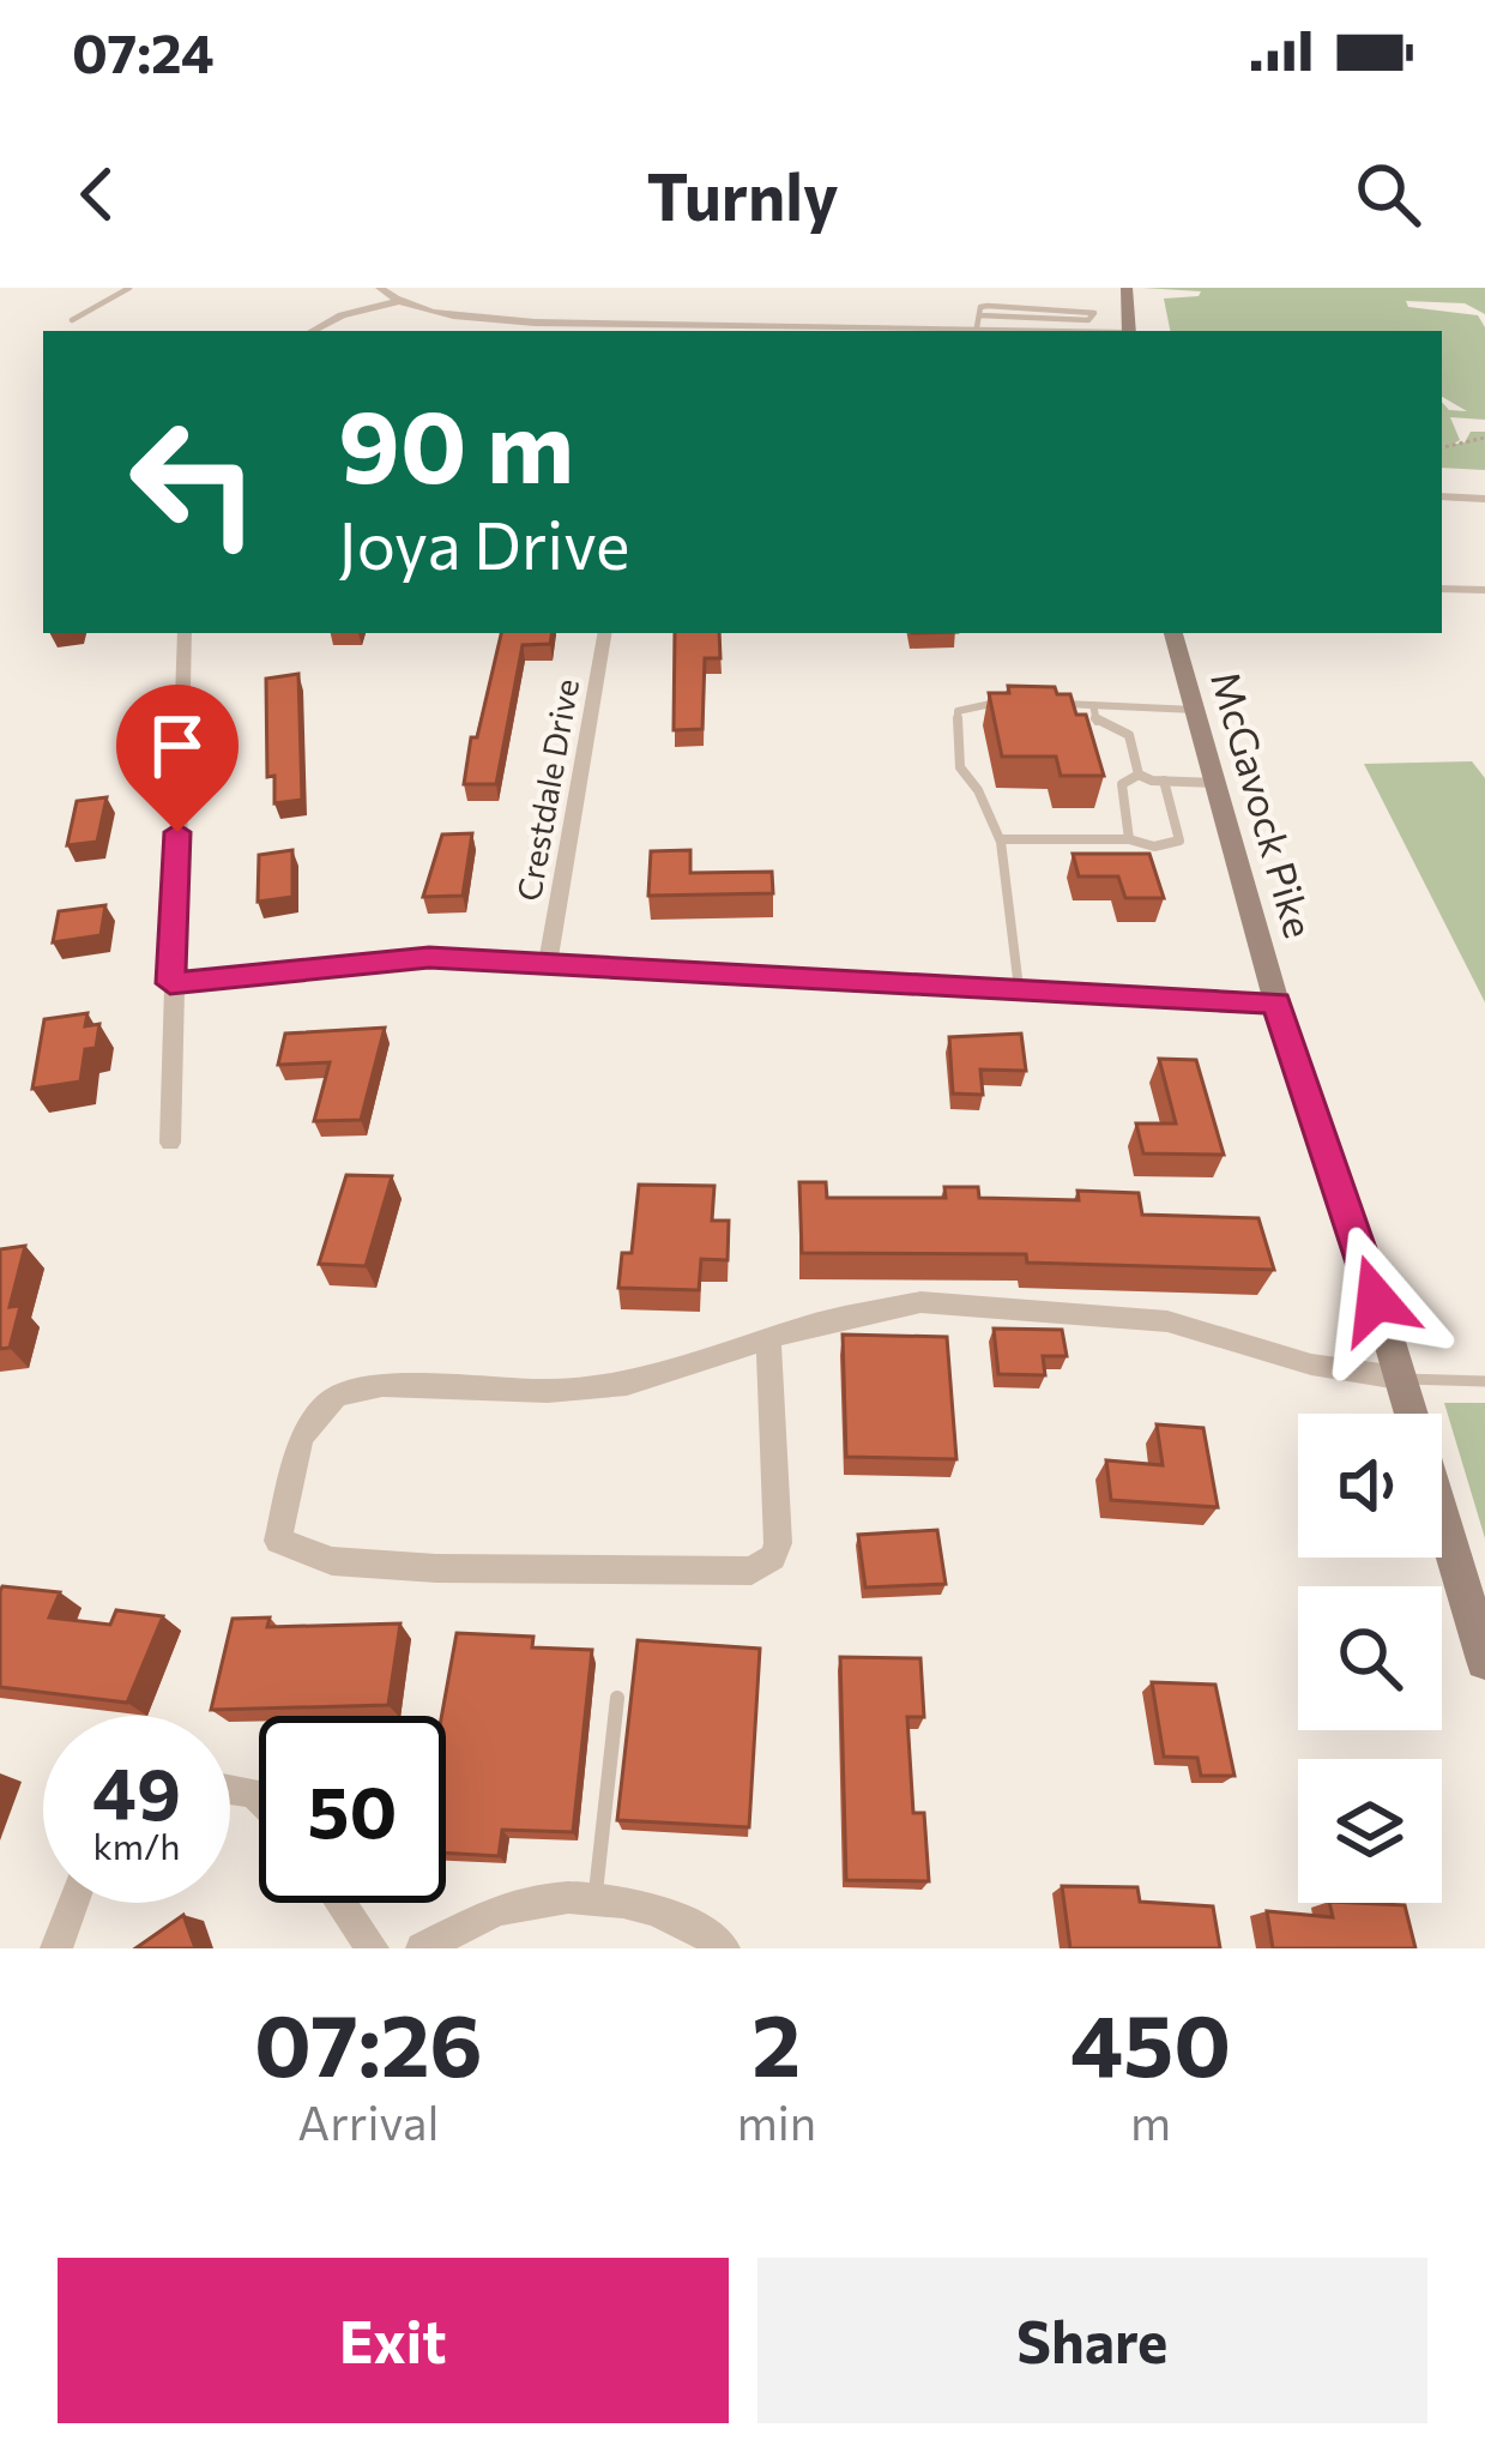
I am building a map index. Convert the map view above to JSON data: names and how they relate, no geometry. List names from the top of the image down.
{
  "streets": {
    "main road": ["McGavock Pike"],
    "street": ["Crestdale Drive"]
  },
  "page": {
    "status": "07:24",
    "header": "Turnly",
    "turn": ["90 m", "Joya Drive"],
    "speed": "49 km/h",
    "limit": "50",
    "eta": [
      "07:26",
      "Arrival",
      "2",
      "min",
      "450",
      "m"
    ],
    "buttons": ["Exit", "Share"]
  }
}
